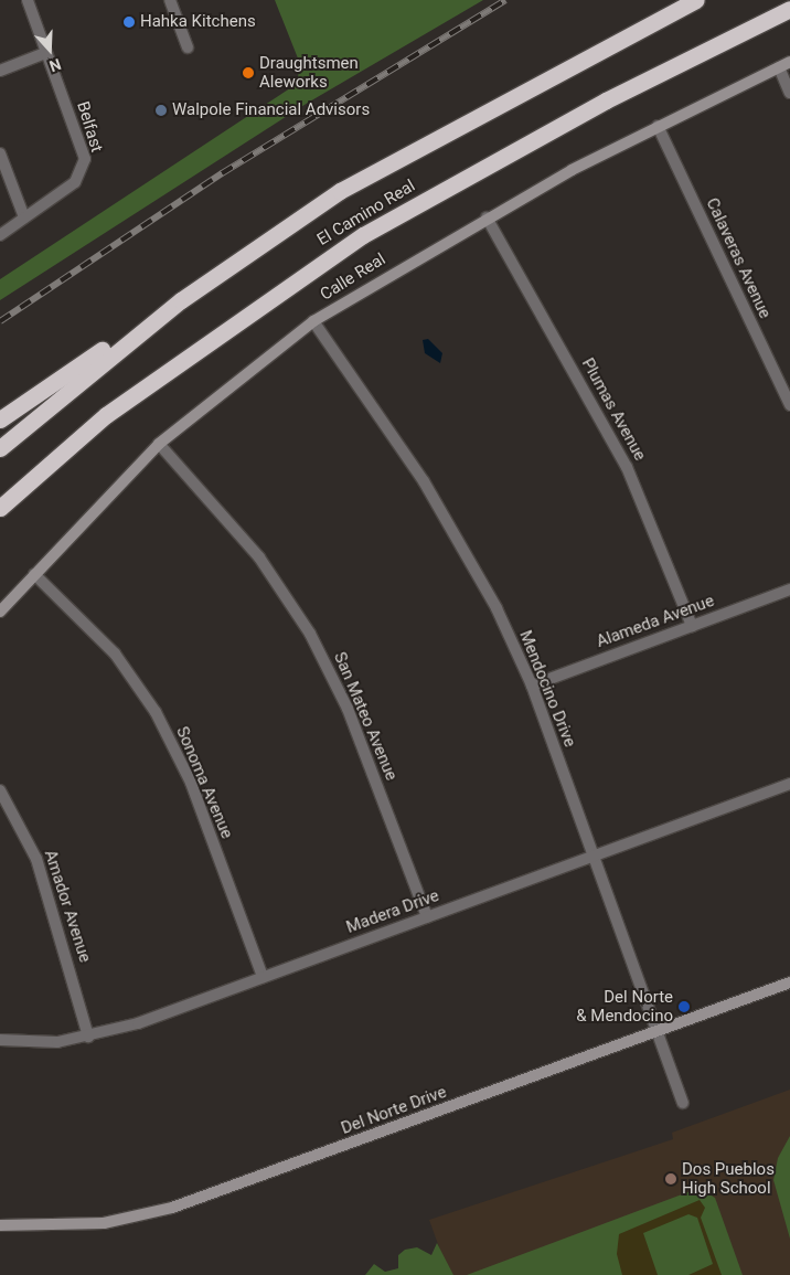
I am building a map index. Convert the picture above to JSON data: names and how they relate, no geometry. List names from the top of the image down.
{
  "streets": {
    "highway": ["El Camino Real"],
    "street": [
      "Belfast",
      "Calaveras Avenue",
      "Calle Real",
      "Plumas Avenue",
      "Alameda Avenue",
      "Mendocino Drive",
      "San Mateo Avenue",
      "Sonoma Avenue",
      "Amador Avenue",
      "Madera Drive",
      "Del Norte Drive"
    ]
  },
  "crossings": [
    ["Calaveras Avenue", "Calle Real"],
    ["Calle Real", "Plumas Avenue"],
    ["Calle Real", "Mendocino Drive"],
    ["Calle Real", "San Mateo Avenue"],
    ["Calle Real", "Sonoma Avenue"],
    ["Plumas Avenue", "Alameda Avenue"],
    ["Alameda Avenue", "Mendocino Drive"],
    ["Mendocino Drive", "Madera Drive"],
    ["Mendocino Drive", "Del Norte Drive"],
    ["San Mateo Avenue", "Madera Drive"],
    ["Sonoma Avenue", "Madera Drive"],
    ["Amador Avenue", "Madera Drive"]
  ],
  "places": [
    "Hahka Kitchens",
    "Draughtsmen Aleworks",
    "Walpole Financial Advisors",
    "Del Norte & Mendocino",
    "Dos Pueblos High School"
  ],
  "north": "bottom"
}
